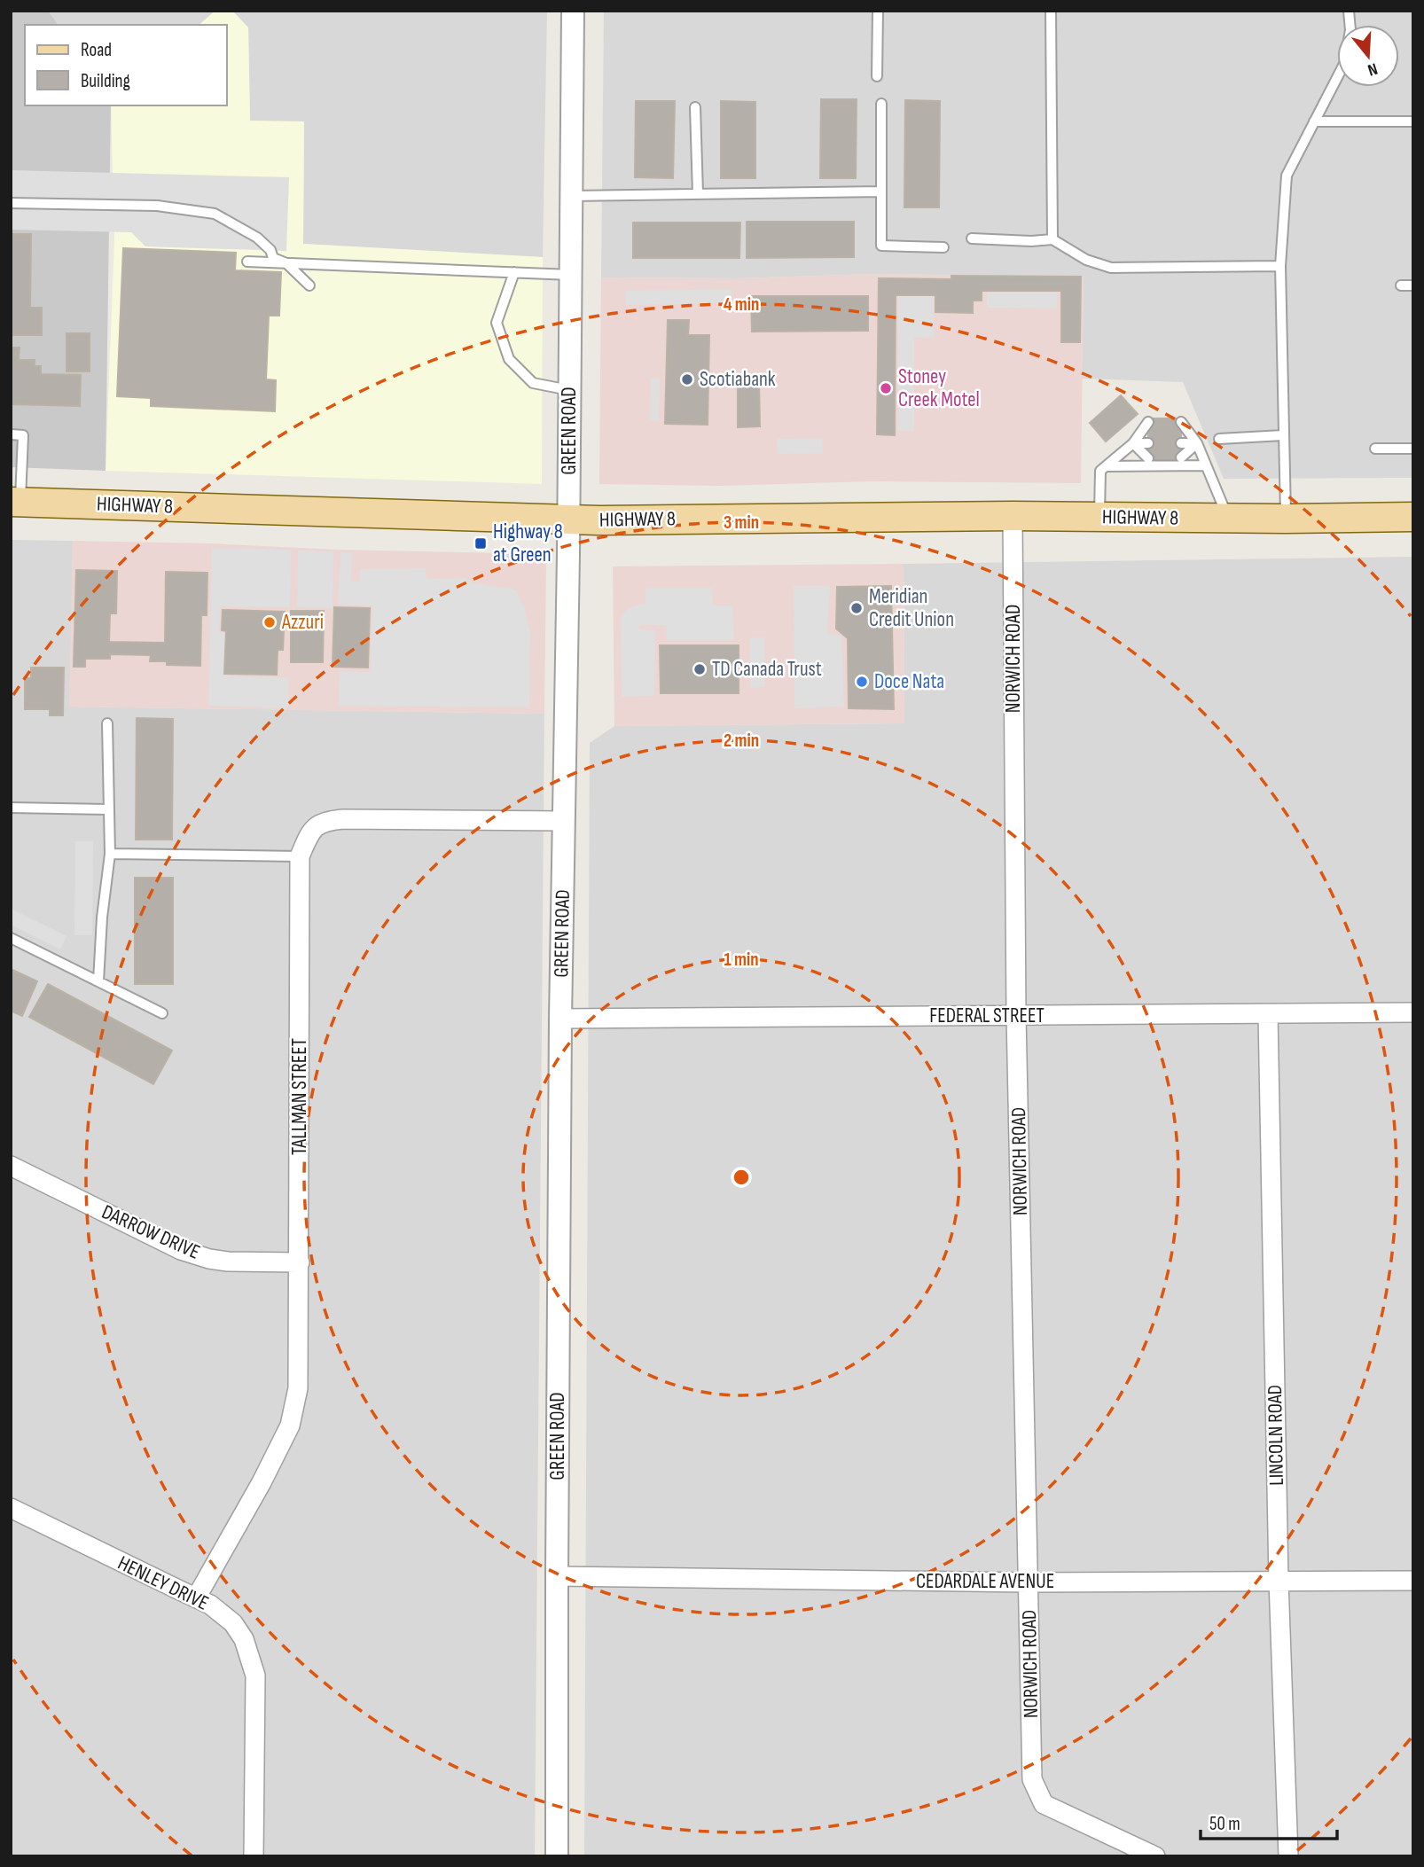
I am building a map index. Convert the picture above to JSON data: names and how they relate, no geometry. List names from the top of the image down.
{
  "streets": {
    "main road": ["HIGHWAY 8"],
    "street": [
      "GREEN ROAD",
      "NORWICH ROAD",
      "FEDERAL STREET",
      "TALLMAN STREET",
      "DARROW DRIVE",
      "LINCOLN ROAD",
      "CEDARDALE AVENUE",
      "HENLEY DRIVE"
    ]
  },
  "crossings": [
    ["GREEN ROAD", "HIGHWAY 8"],
    ["GREEN ROAD", "FEDERAL STREET"],
    ["GREEN ROAD", "TALLMAN STREET"],
    ["GREEN ROAD", "CEDARDALE AVENUE"],
    ["HIGHWAY 8", "NORWICH ROAD"],
    ["NORWICH ROAD", "FEDERAL STREET"],
    ["NORWICH ROAD", "CEDARDALE AVENUE"],
    ["FEDERAL STREET", "LINCOLN ROAD"],
    ["TALLMAN STREET", "DARROW DRIVE"],
    ["TALLMAN STREET", "HENLEY DRIVE"],
    ["LINCOLN ROAD", "CEDARDALE AVENUE"]
  ],
  "places": {
    "other": [
      "Scotiabank",
      "Stoney Creek Motel",
      "Meridian Credit Union",
      "Azzuri",
      "TD Canada Trust",
      "Doce Nata"
    ],
    "transit": ["Highway 8 at Green"]
  },
  "legend": ["Road", "Building"],
  "scale_bar": "50 m",
  "north": "bottom",
  "rings": [
    "4 min",
    "3 min",
    "2 min",
    "1 min"
  ]
}
